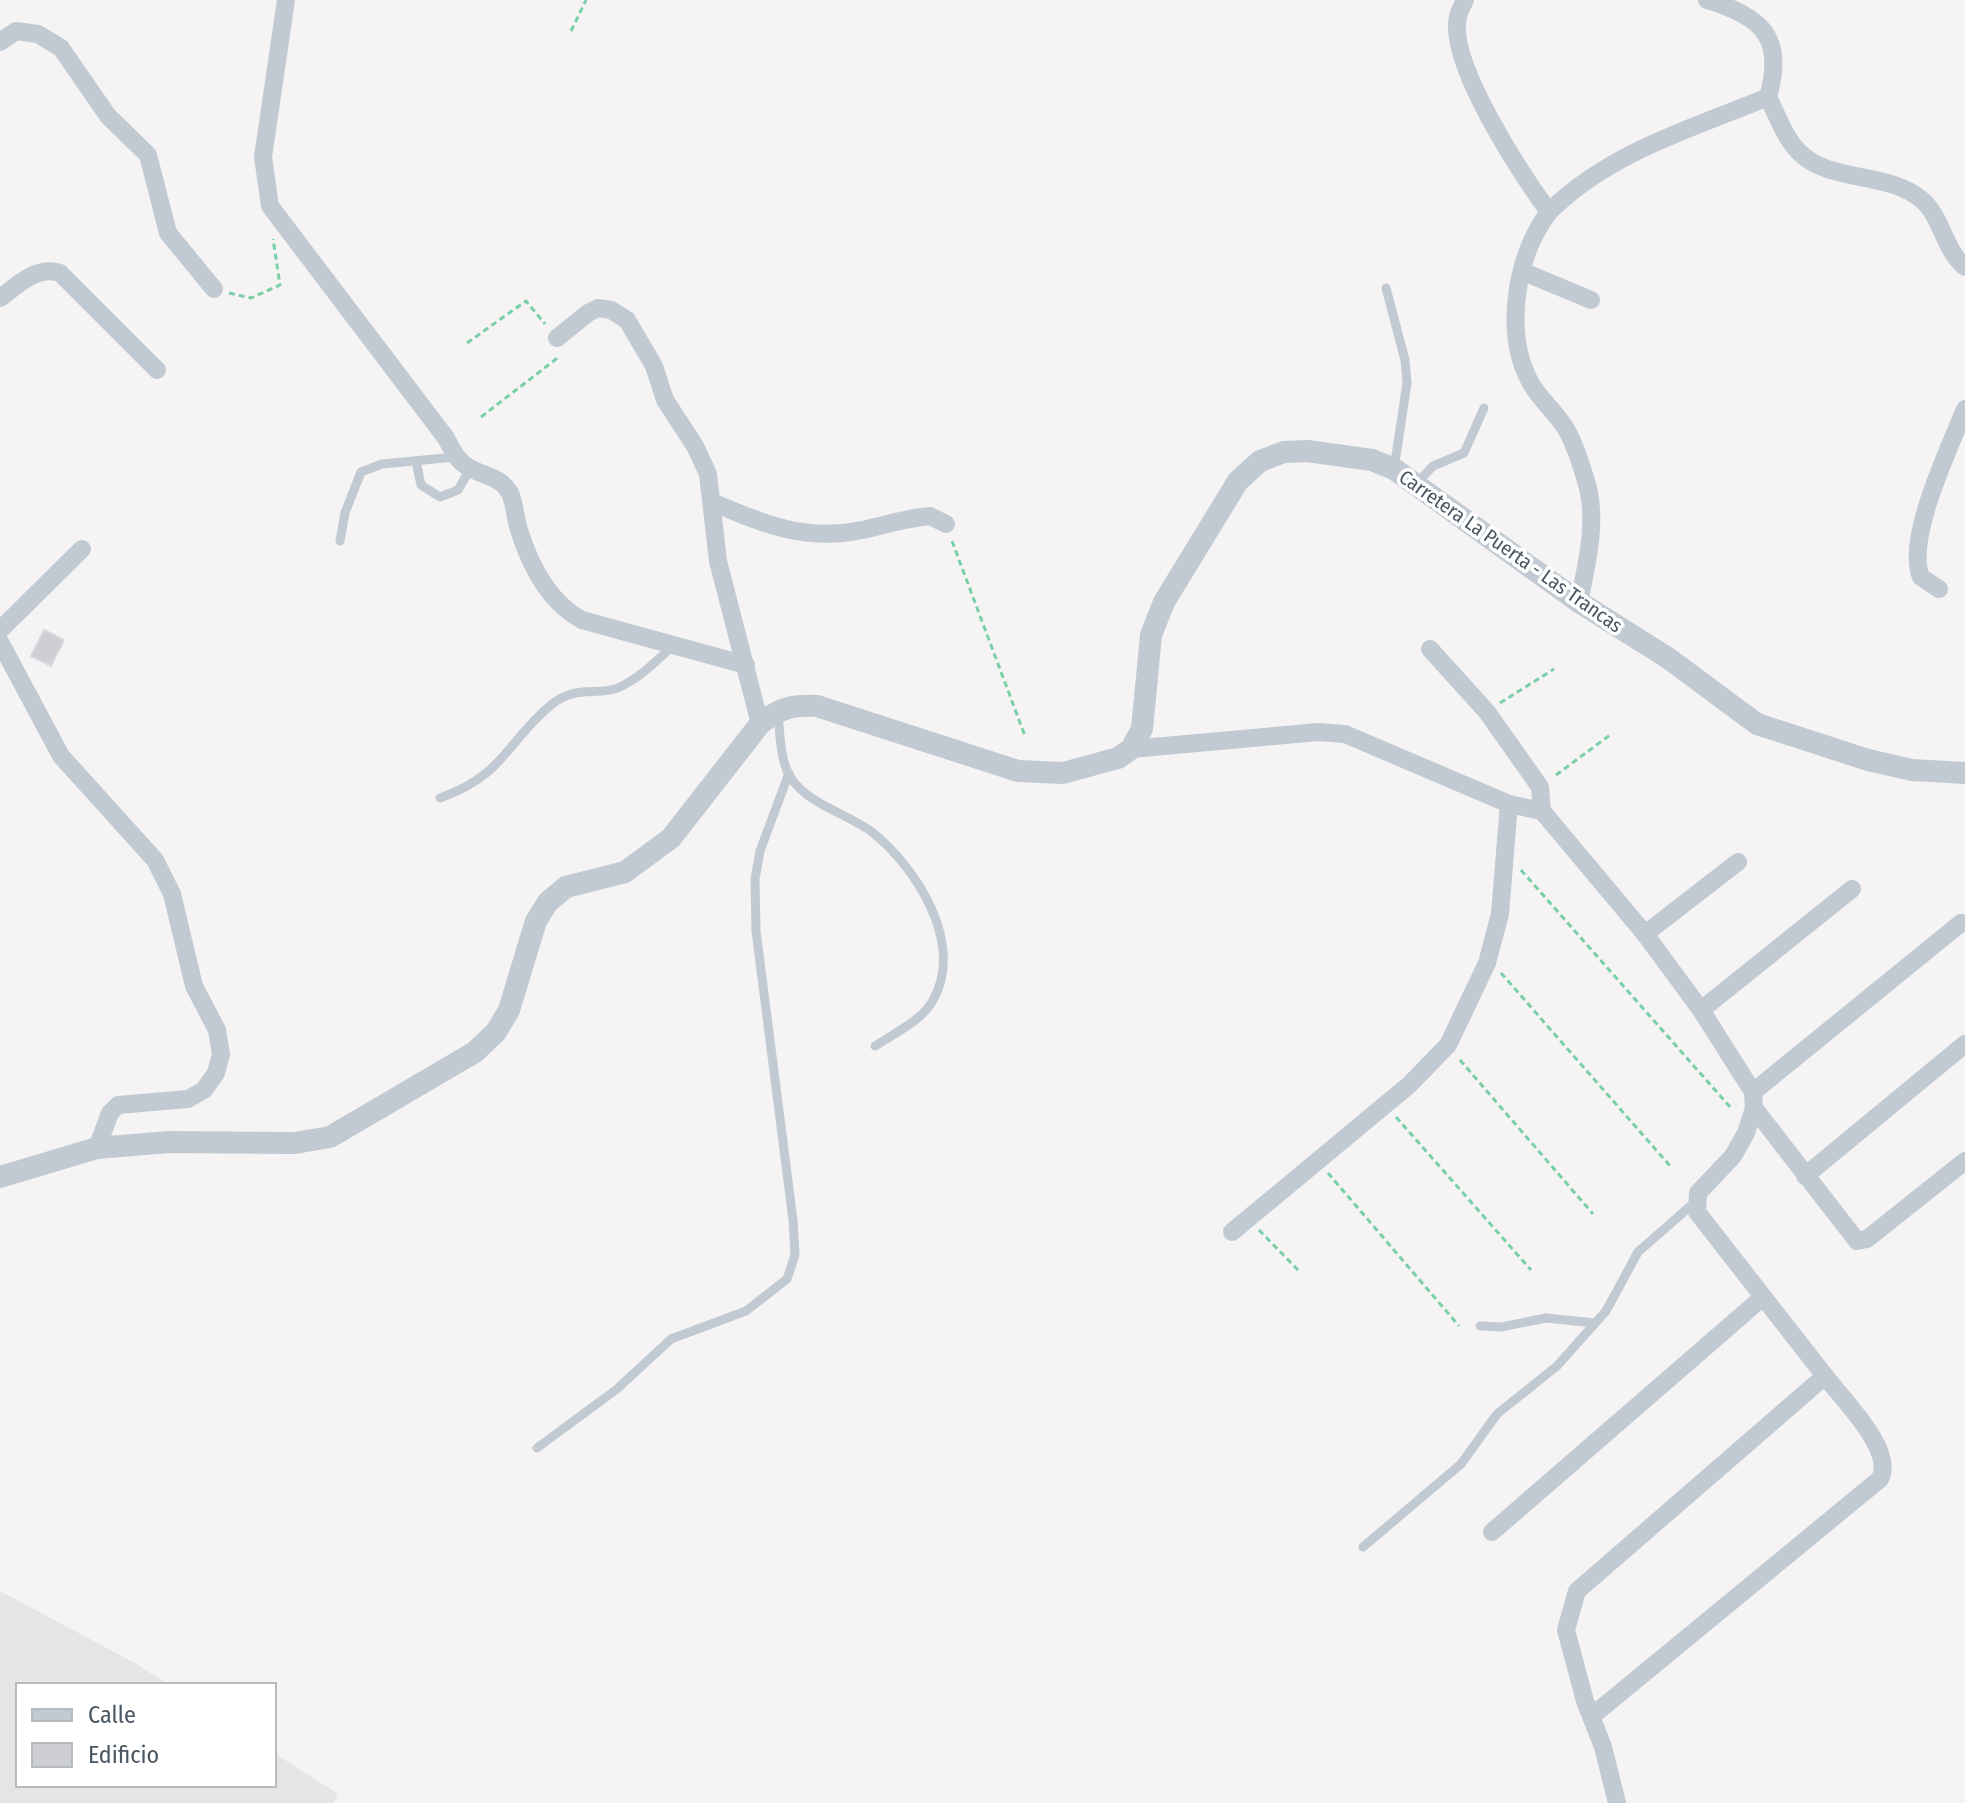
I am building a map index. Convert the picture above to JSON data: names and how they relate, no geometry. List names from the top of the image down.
{
  "streets": {
    "street": ["Carretera La Puerta - Las Trancas"]
  },
  "legend": ["Calle", "Edificio"]
}
